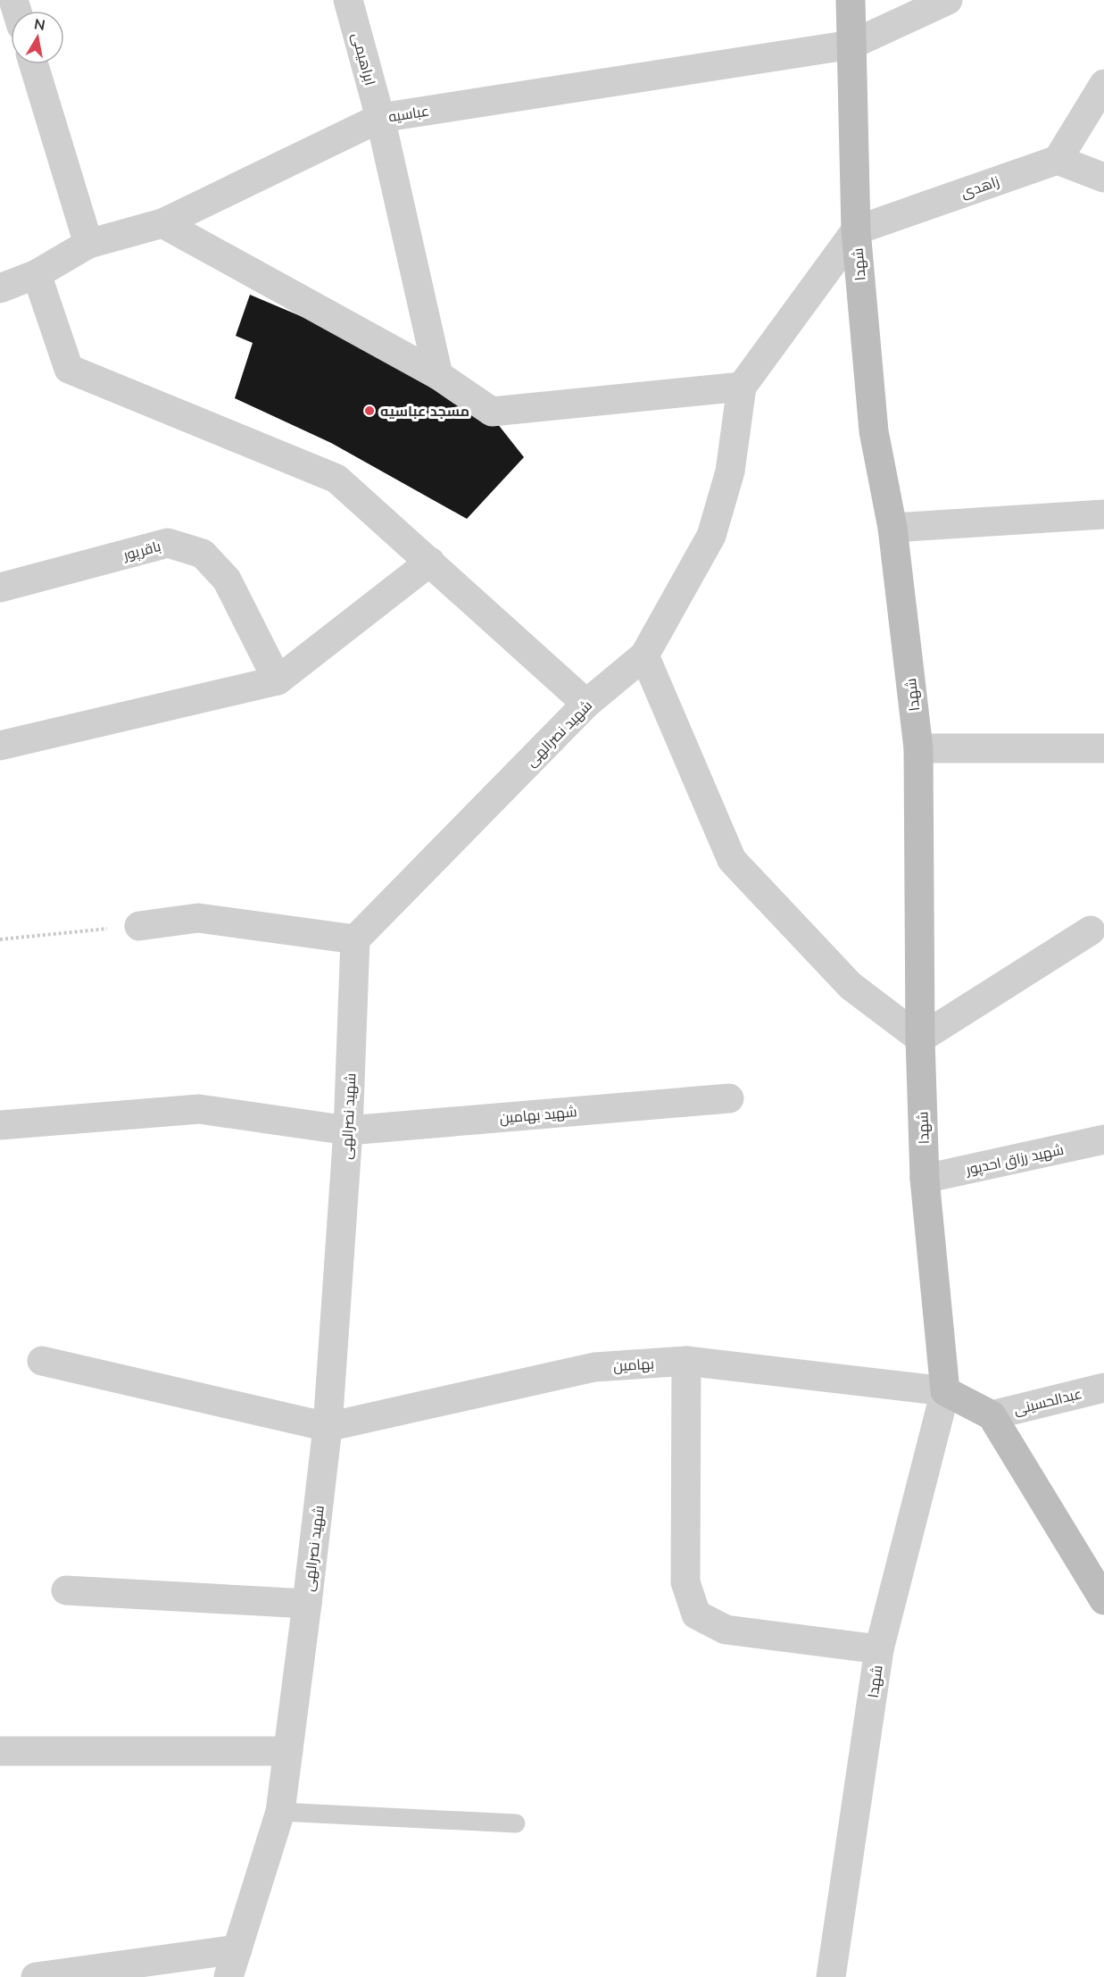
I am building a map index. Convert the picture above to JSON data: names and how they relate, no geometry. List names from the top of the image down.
{
  "streets": {
    "street": [
      "ابراهیمی",
      "عباسیه",
      "زاهدی",
      "شهدا",
      "باقرپور",
      "شهید نصرالهی",
      "شهید بهامین",
      "شهید رزاق احدپور",
      "بهامین",
      "عبدالحسینی"
    ]
  },
  "crossings": [
    ["ابراهیمی", "عباسیه"],
    ["عباسیه", "شهدا"],
    ["زاهدی", "شهدا"],
    ["شهدا", "شهید رزاق احدپور"],
    ["شهدا", "بهامین"],
    ["شهید نصرالهی", "شهید بهامین"],
    ["شهید نصرالهی", "بهامین"]
  ],
  "places": ["مسجد عباسیه"],
  "north": "top"
}
